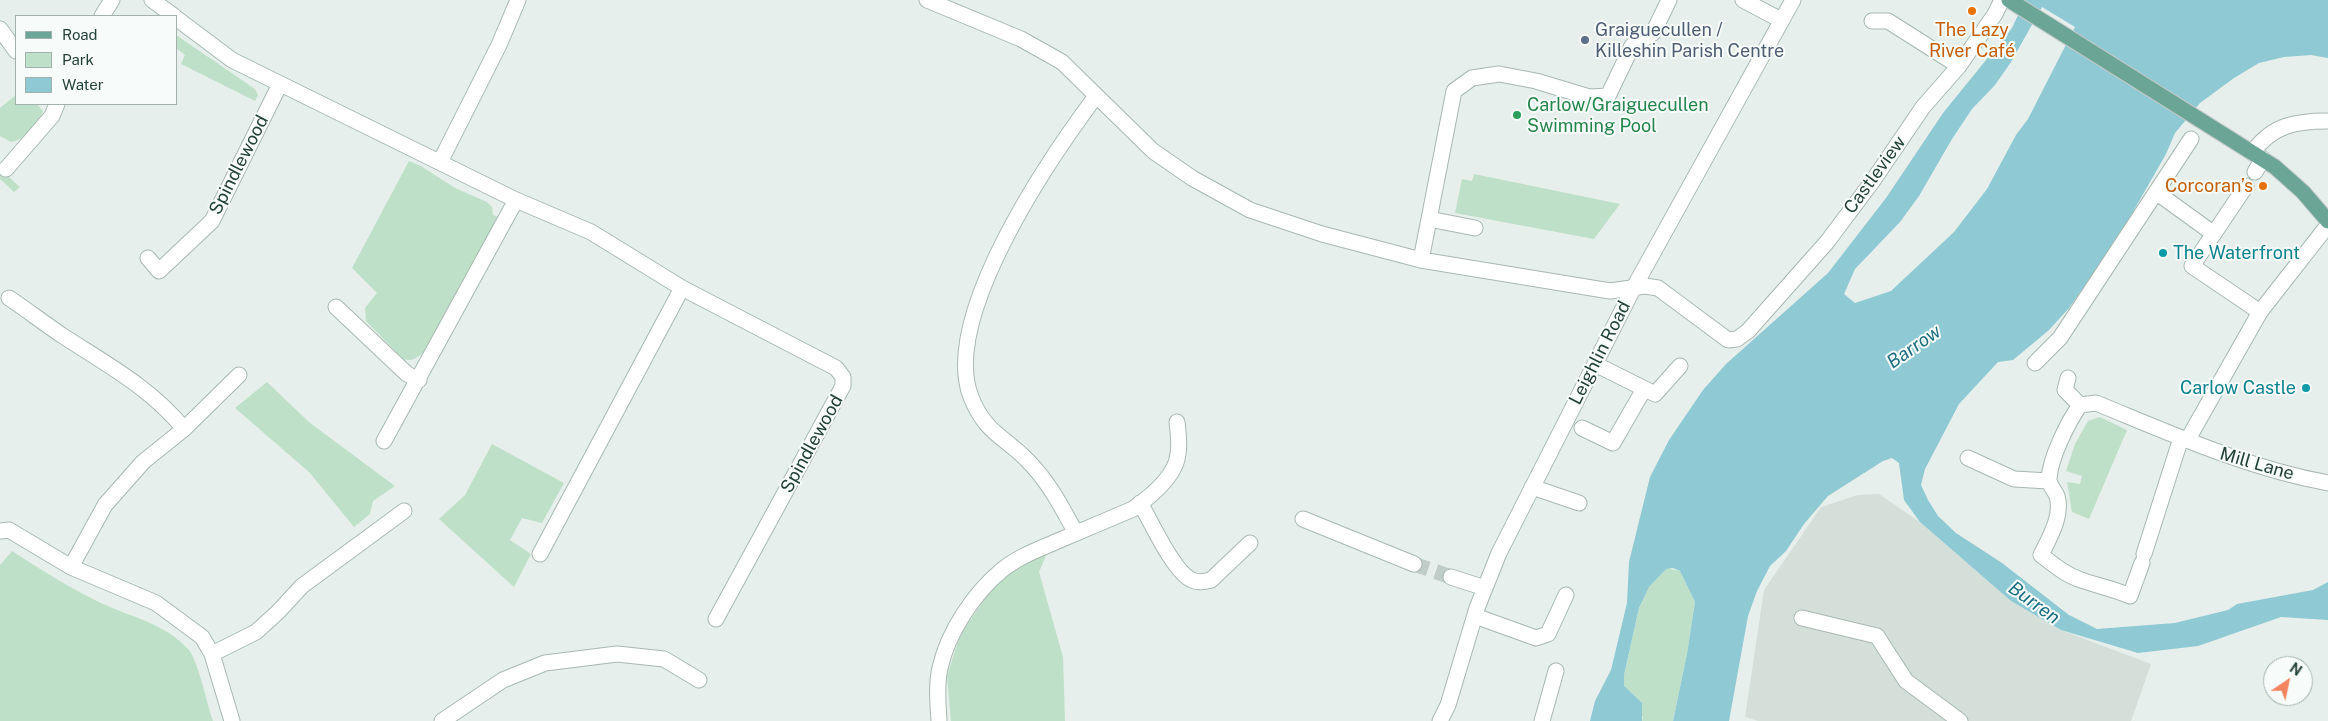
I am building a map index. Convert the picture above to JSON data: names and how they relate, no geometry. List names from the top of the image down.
{
  "streets": {
    "street": [
      "Spindlewood",
      "Castleview",
      "Leighlin Road",
      "Mill Lane"
    ]
  },
  "crossings": [
    ["Castleview", "Leighlin Road"]
  ],
  "water": ["Barrow", "Burren"],
  "places": [
    "The Lazy River Café",
    "Graiguecullen / Killeshin Parish Centre",
    "Carlow/Graiguecullen Swimming Pool",
    "Corcoran’s",
    "The Waterfront",
    "Carlow Castle"
  ],
  "legend": ["Road", "Park", "Water"],
  "north": "top right"
}
